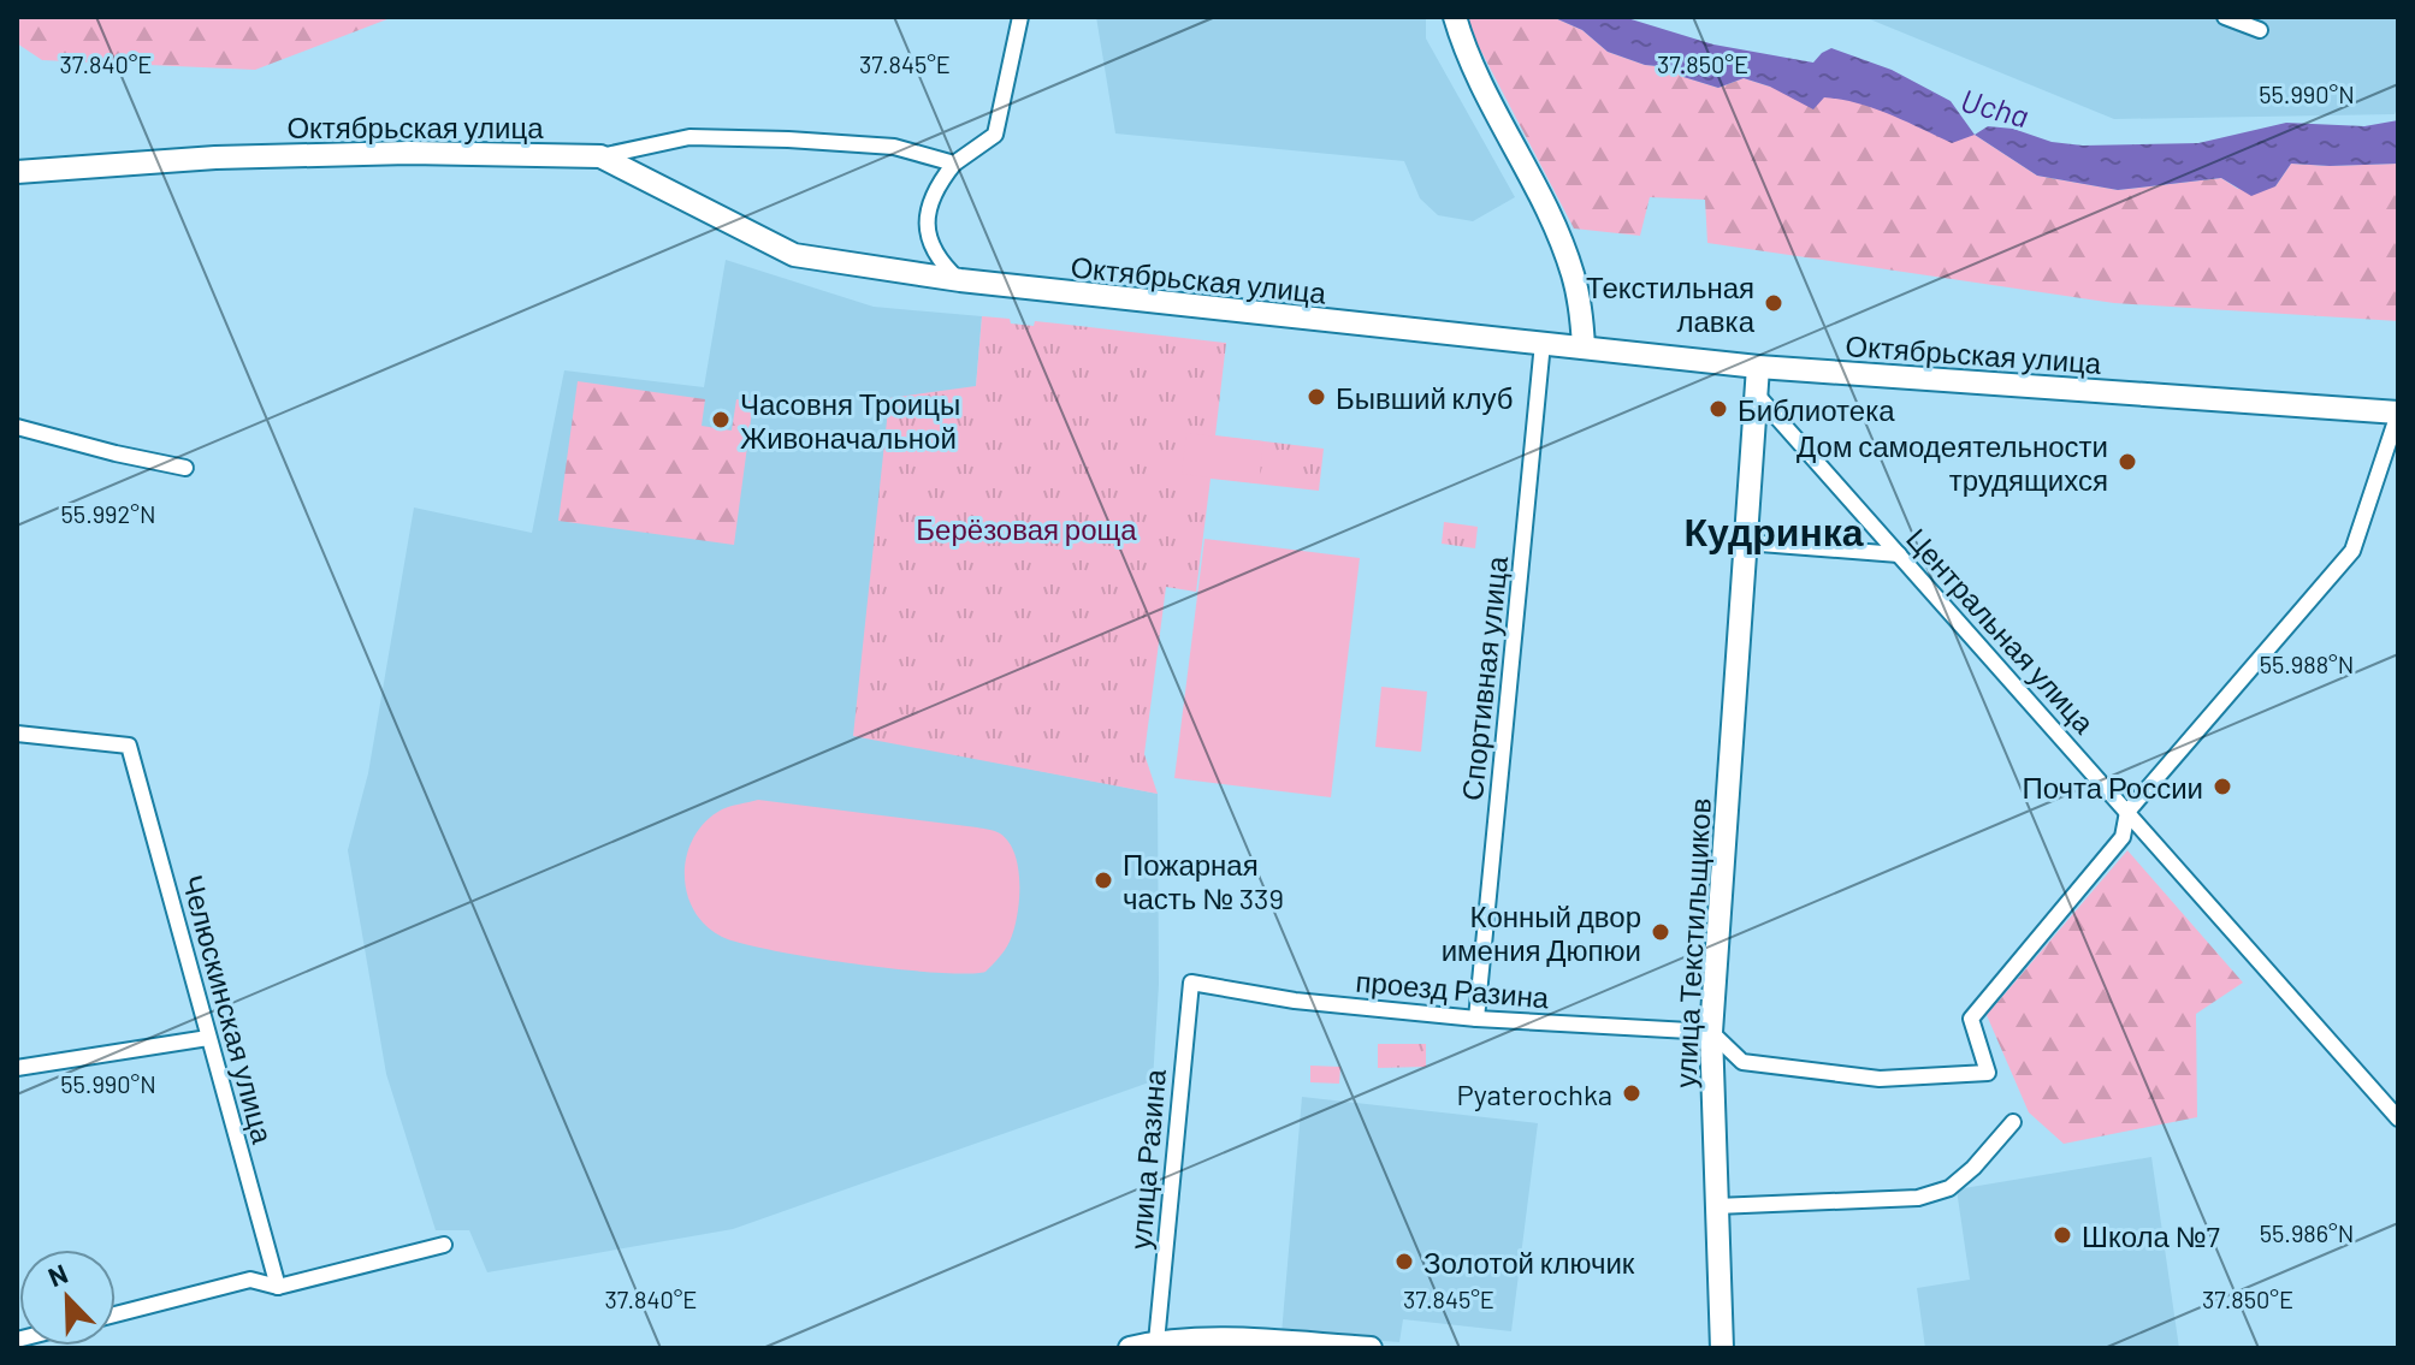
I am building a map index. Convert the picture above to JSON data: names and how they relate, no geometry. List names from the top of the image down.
{
  "streets": {
    "street": [
      "Октябрьская улица",
      "Центральная улица",
      "Спортивная улица",
      "улица Текстильщиков",
      "проезд Разина",
      "Челюскинская улица",
      "улица Разина"
    ]
  },
  "crossings": [
    ["Октябрьская улица", "Спортивная улица"],
    ["Октябрьская улица", "улица Текстильщиков"],
    ["Центральная улица", "улица Текстильщиков"],
    ["Спортивная улица", "проезд Разина"],
    ["улица Текстильщиков", "проезд Разина"],
    ["проезд Разина", "улица Разина"]
  ],
  "districts": ["Кудринка"],
  "water": ["Ucha"],
  "parks": ["Берёзовая роща"],
  "places": [
    "Текстильная лавка",
    "Бывший клуб",
    "Библиотека",
    "Часовня Троицы Живоначальной",
    "Дом самодеятельности трудящихся",
    "Почта России",
    "Пожарная часть № 339",
    "Конный двор имения Дюпюи",
    "Pyaterochka",
    "Школа №7",
    "Золотой ключик"
  ],
  "north": "top left",
  "coordinates": [
    "37.840°E",
    "37.845°E",
    "37.850°E",
    "55.990°N",
    "55.992°N",
    "55.988°N",
    "55.986°N"
  ]
}
